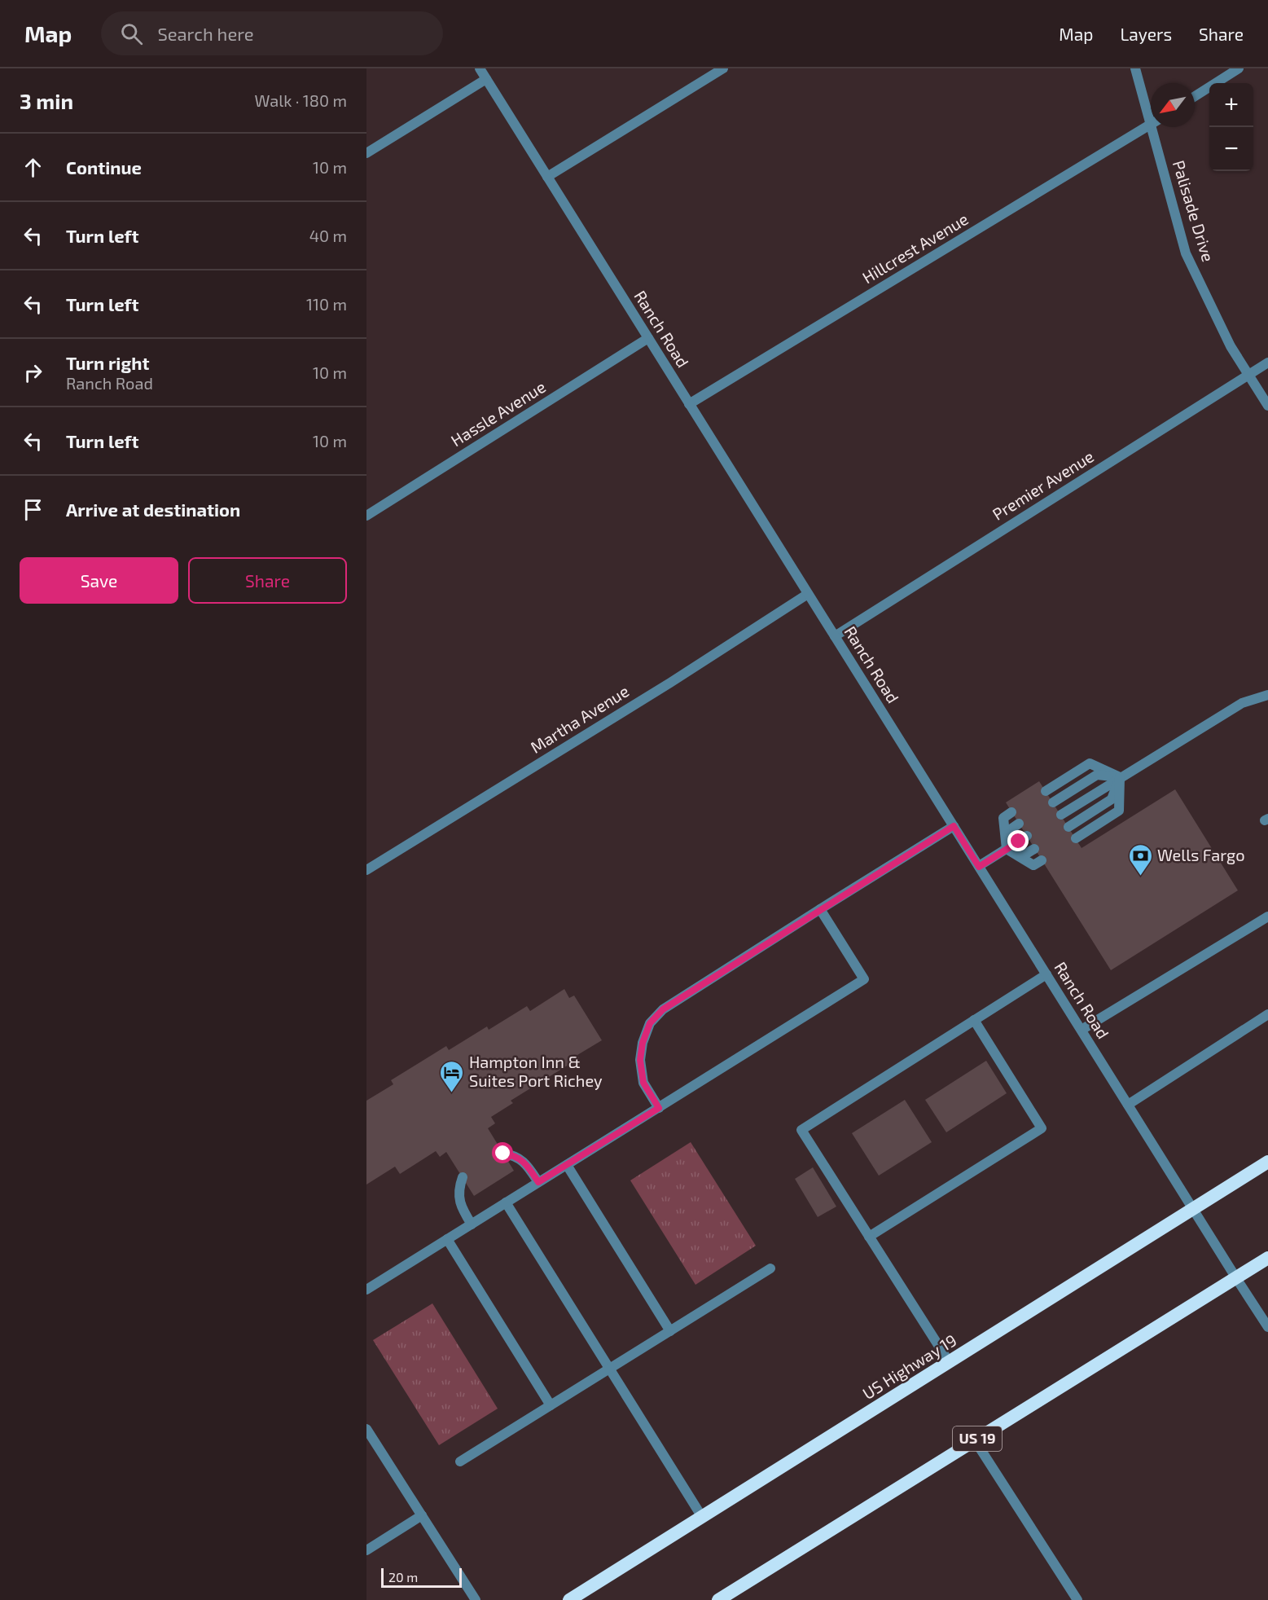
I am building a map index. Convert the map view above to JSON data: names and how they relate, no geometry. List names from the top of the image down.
{
  "streets": {
    "highway": ["US Highway 19", "US 19"],
    "street": [
      "Palisade Drive",
      "Hillcrest Avenue",
      "Ranch Road",
      "Hassle Avenue",
      "Premier Avenue",
      "Martha Avenue"
    ]
  },
  "crossings": [
    ["Palisade Drive", "Premier Avenue"],
    ["Hillcrest Avenue", "Ranch Road"],
    ["Ranch Road", "Hassle Avenue"],
    ["Ranch Road", "Premier Avenue"],
    ["Ranch Road", "Martha Avenue"],
    ["Ranch Road", "US Highway 19"],
    ["Ranch Road", "US 19"]
  ],
  "places": {
    "bank": ["Wells Fargo"],
    "hotel": ["Hampton Inn & Suites Port Richey"]
  },
  "scale_bar": "20 m",
  "north": "bottom left",
  "page": {
    "header": "Map",
    "search": "Search here",
    "nav": ["Map", "Layers", "Share"],
    "heading": ["3 min", "Walk · 180 m"],
    "map_buttons": ["+", "−"],
    "list": [
      ["Continue", "10 m"],
      ["Turn left", "40 m"],
      ["Turn left", "110 m"],
      ["Turn right", "Ranch Road", "10 m"],
      ["Turn left", "10 m"],
      "Arrive at destination"
    ],
    "buttons": ["Save", "Share"],
    "scale": "20 m"
  }
}
